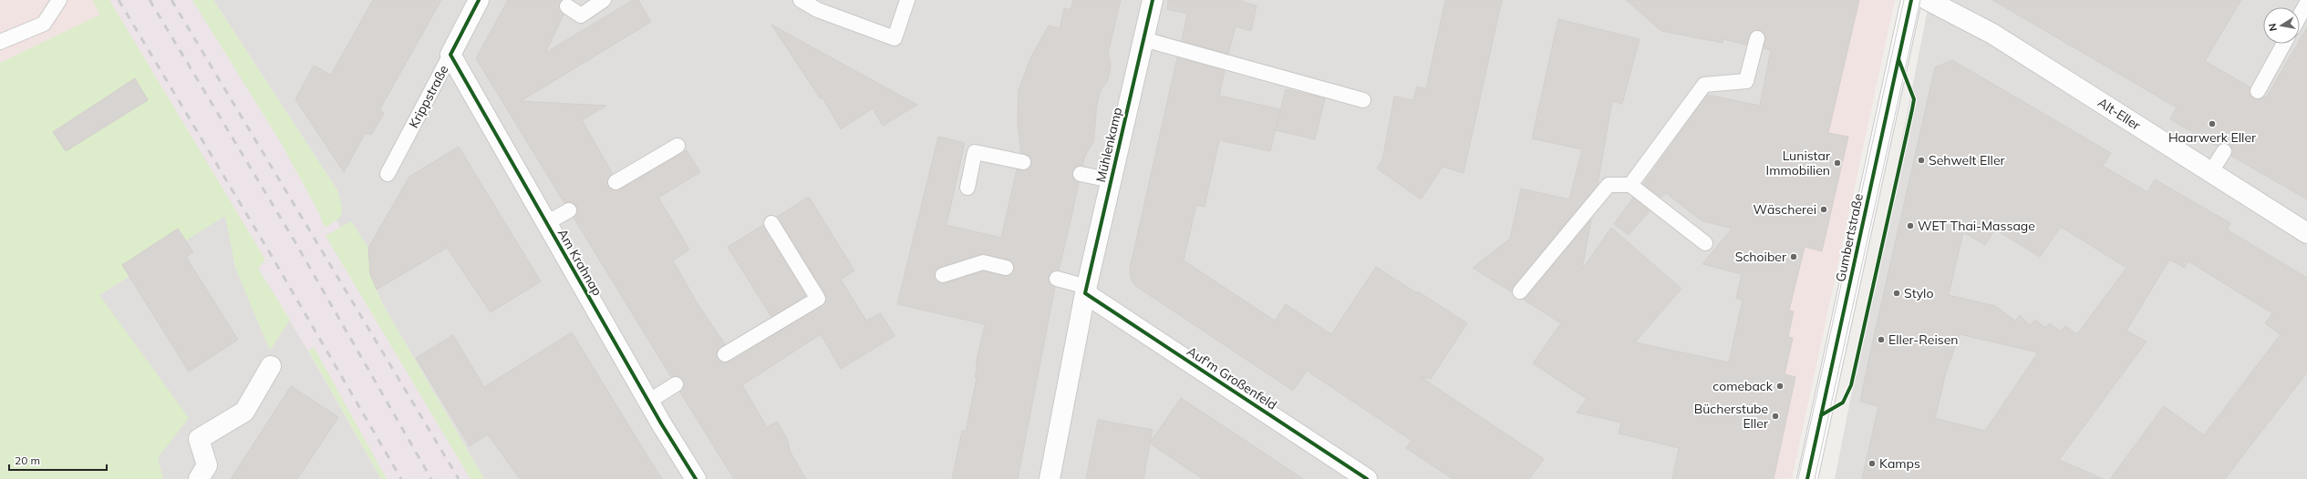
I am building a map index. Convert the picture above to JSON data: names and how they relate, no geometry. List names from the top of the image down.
{
  "streets": {
    "street": [
      "Krippstraße",
      "Alt-Eller",
      "Mühlenkamp",
      "Gumbertstraße",
      "Am Krahnap",
      "Auf'm Großenfeld"
    ]
  },
  "crossings": [
    ["Krippstraße", "Am Krahnap"],
    ["Mühlenkamp", "Auf'm Großenfeld"]
  ],
  "places": [
    "Haarwerk Eller",
    "Sehwelt Eller",
    "Lunistar Immobilien",
    "Wäscherei",
    "WET Thai-Massage",
    "Schoiber",
    "Stylo",
    "Eller-Reisen",
    "comeback",
    "Bücherstube Eller",
    "Kamps"
  ],
  "scale_bar": "20 m",
  "north": "left"
}
